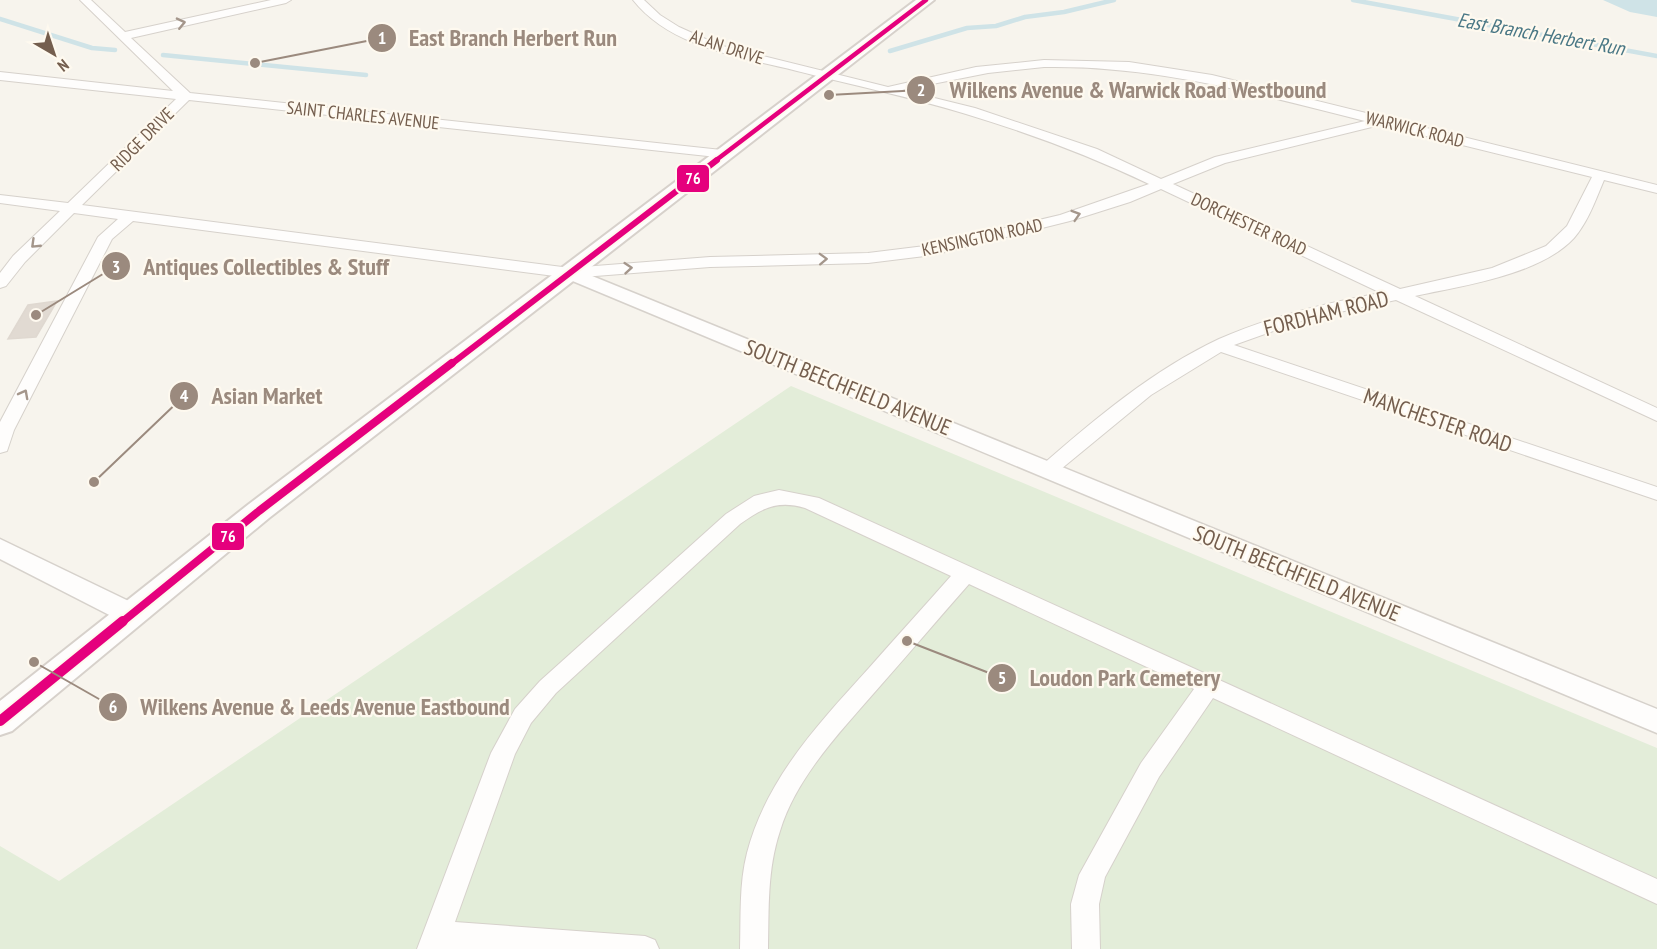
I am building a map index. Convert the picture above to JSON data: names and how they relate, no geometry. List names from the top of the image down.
{
  "streets": {
    "street": [
      "ALAN DRIVE",
      "SAINT CHARLES AVENUE",
      "WARWICK ROAD",
      "RIDGE DRIVE",
      "DORCHESTER ROAD",
      "KENSINGTON ROAD",
      "FORDHAM ROAD",
      "SOUTH BEECHFIELD AVENUE",
      "MANCHESTER ROAD"
    ]
  },
  "crossings": [
    ["ALAN DRIVE", "DORCHESTER ROAD"],
    ["SAINT CHARLES AVENUE", "RIDGE DRIVE"],
    ["WARWICK ROAD", "DORCHESTER ROAD"],
    ["WARWICK ROAD", "KENSINGTON ROAD"],
    ["WARWICK ROAD", "FORDHAM ROAD"],
    ["RIDGE DRIVE", "SOUTH BEECHFIELD AVENUE"],
    ["DORCHESTER ROAD", "KENSINGTON ROAD"],
    ["DORCHESTER ROAD", "FORDHAM ROAD"],
    ["KENSINGTON ROAD", "SOUTH BEECHFIELD AVENUE"],
    ["FORDHAM ROAD", "SOUTH BEECHFIELD AVENUE"],
    ["FORDHAM ROAD", "MANCHESTER ROAD"]
  ],
  "one_way": ["KENSINGTON ROAD"],
  "water": ["East Branch Herbert Run"],
  "places": [
    "East Branch Herbert Run",
    "Wilkens Avenue & Warwick Road Westbound",
    "Antiques Collectibles & Stuff",
    "Asian Market",
    "Loudon Park Cemetery",
    "Wilkens Avenue & Leeds Avenue Eastbound"
  ],
  "lines": ["transit line 76"],
  "north": "bottom right"
}
